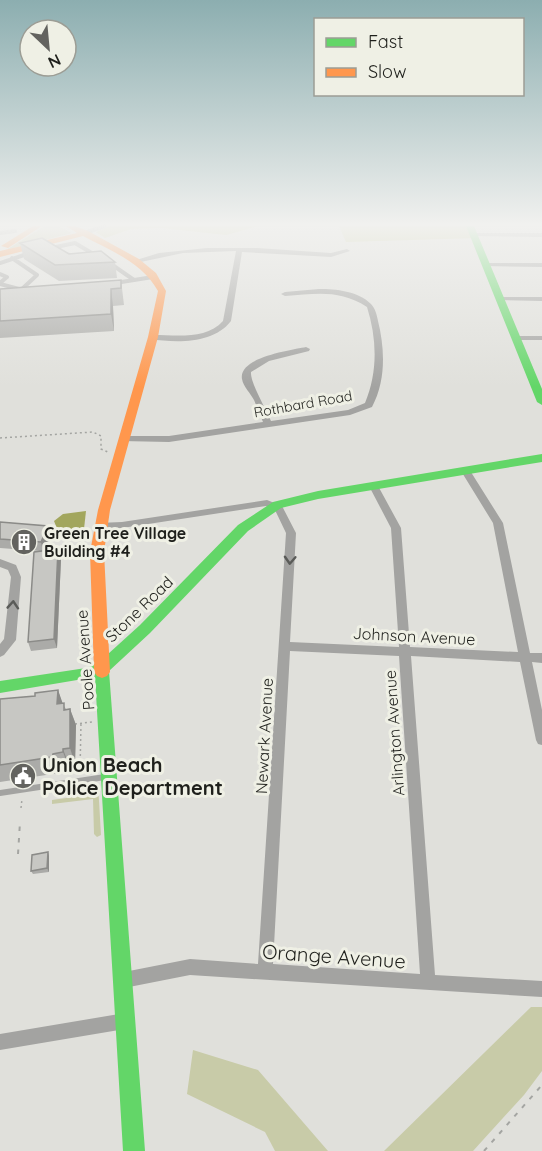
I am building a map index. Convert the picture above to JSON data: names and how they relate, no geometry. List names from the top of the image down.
{
  "streets": {
    "main road": ["Stone Road", "Poole Avenue"],
    "street": [
      "Rothbard Road",
      "Johnson Avenue",
      "Arlington Avenue",
      "Newark Avenue",
      "Orange Avenue"
    ]
  },
  "crossings": [
    ["Rothbard Road", "Poole Avenue"],
    ["Stone Road", "Poole Avenue"],
    ["Stone Road", "Arlington Avenue"],
    ["Stone Road", "Newark Avenue"],
    ["Johnson Avenue", "Arlington Avenue"],
    ["Johnson Avenue", "Newark Avenue"],
    ["Poole Avenue", "Orange Avenue"],
    ["Arlington Avenue", "Orange Avenue"],
    ["Newark Avenue", "Orange Avenue"]
  ],
  "places": {
    "building": ["Green Tree Village Building #4"],
    "public building": ["Union Beach Police Department"]
  },
  "legend": ["Fast", "Slow"],
  "north": "bottom right"
}
